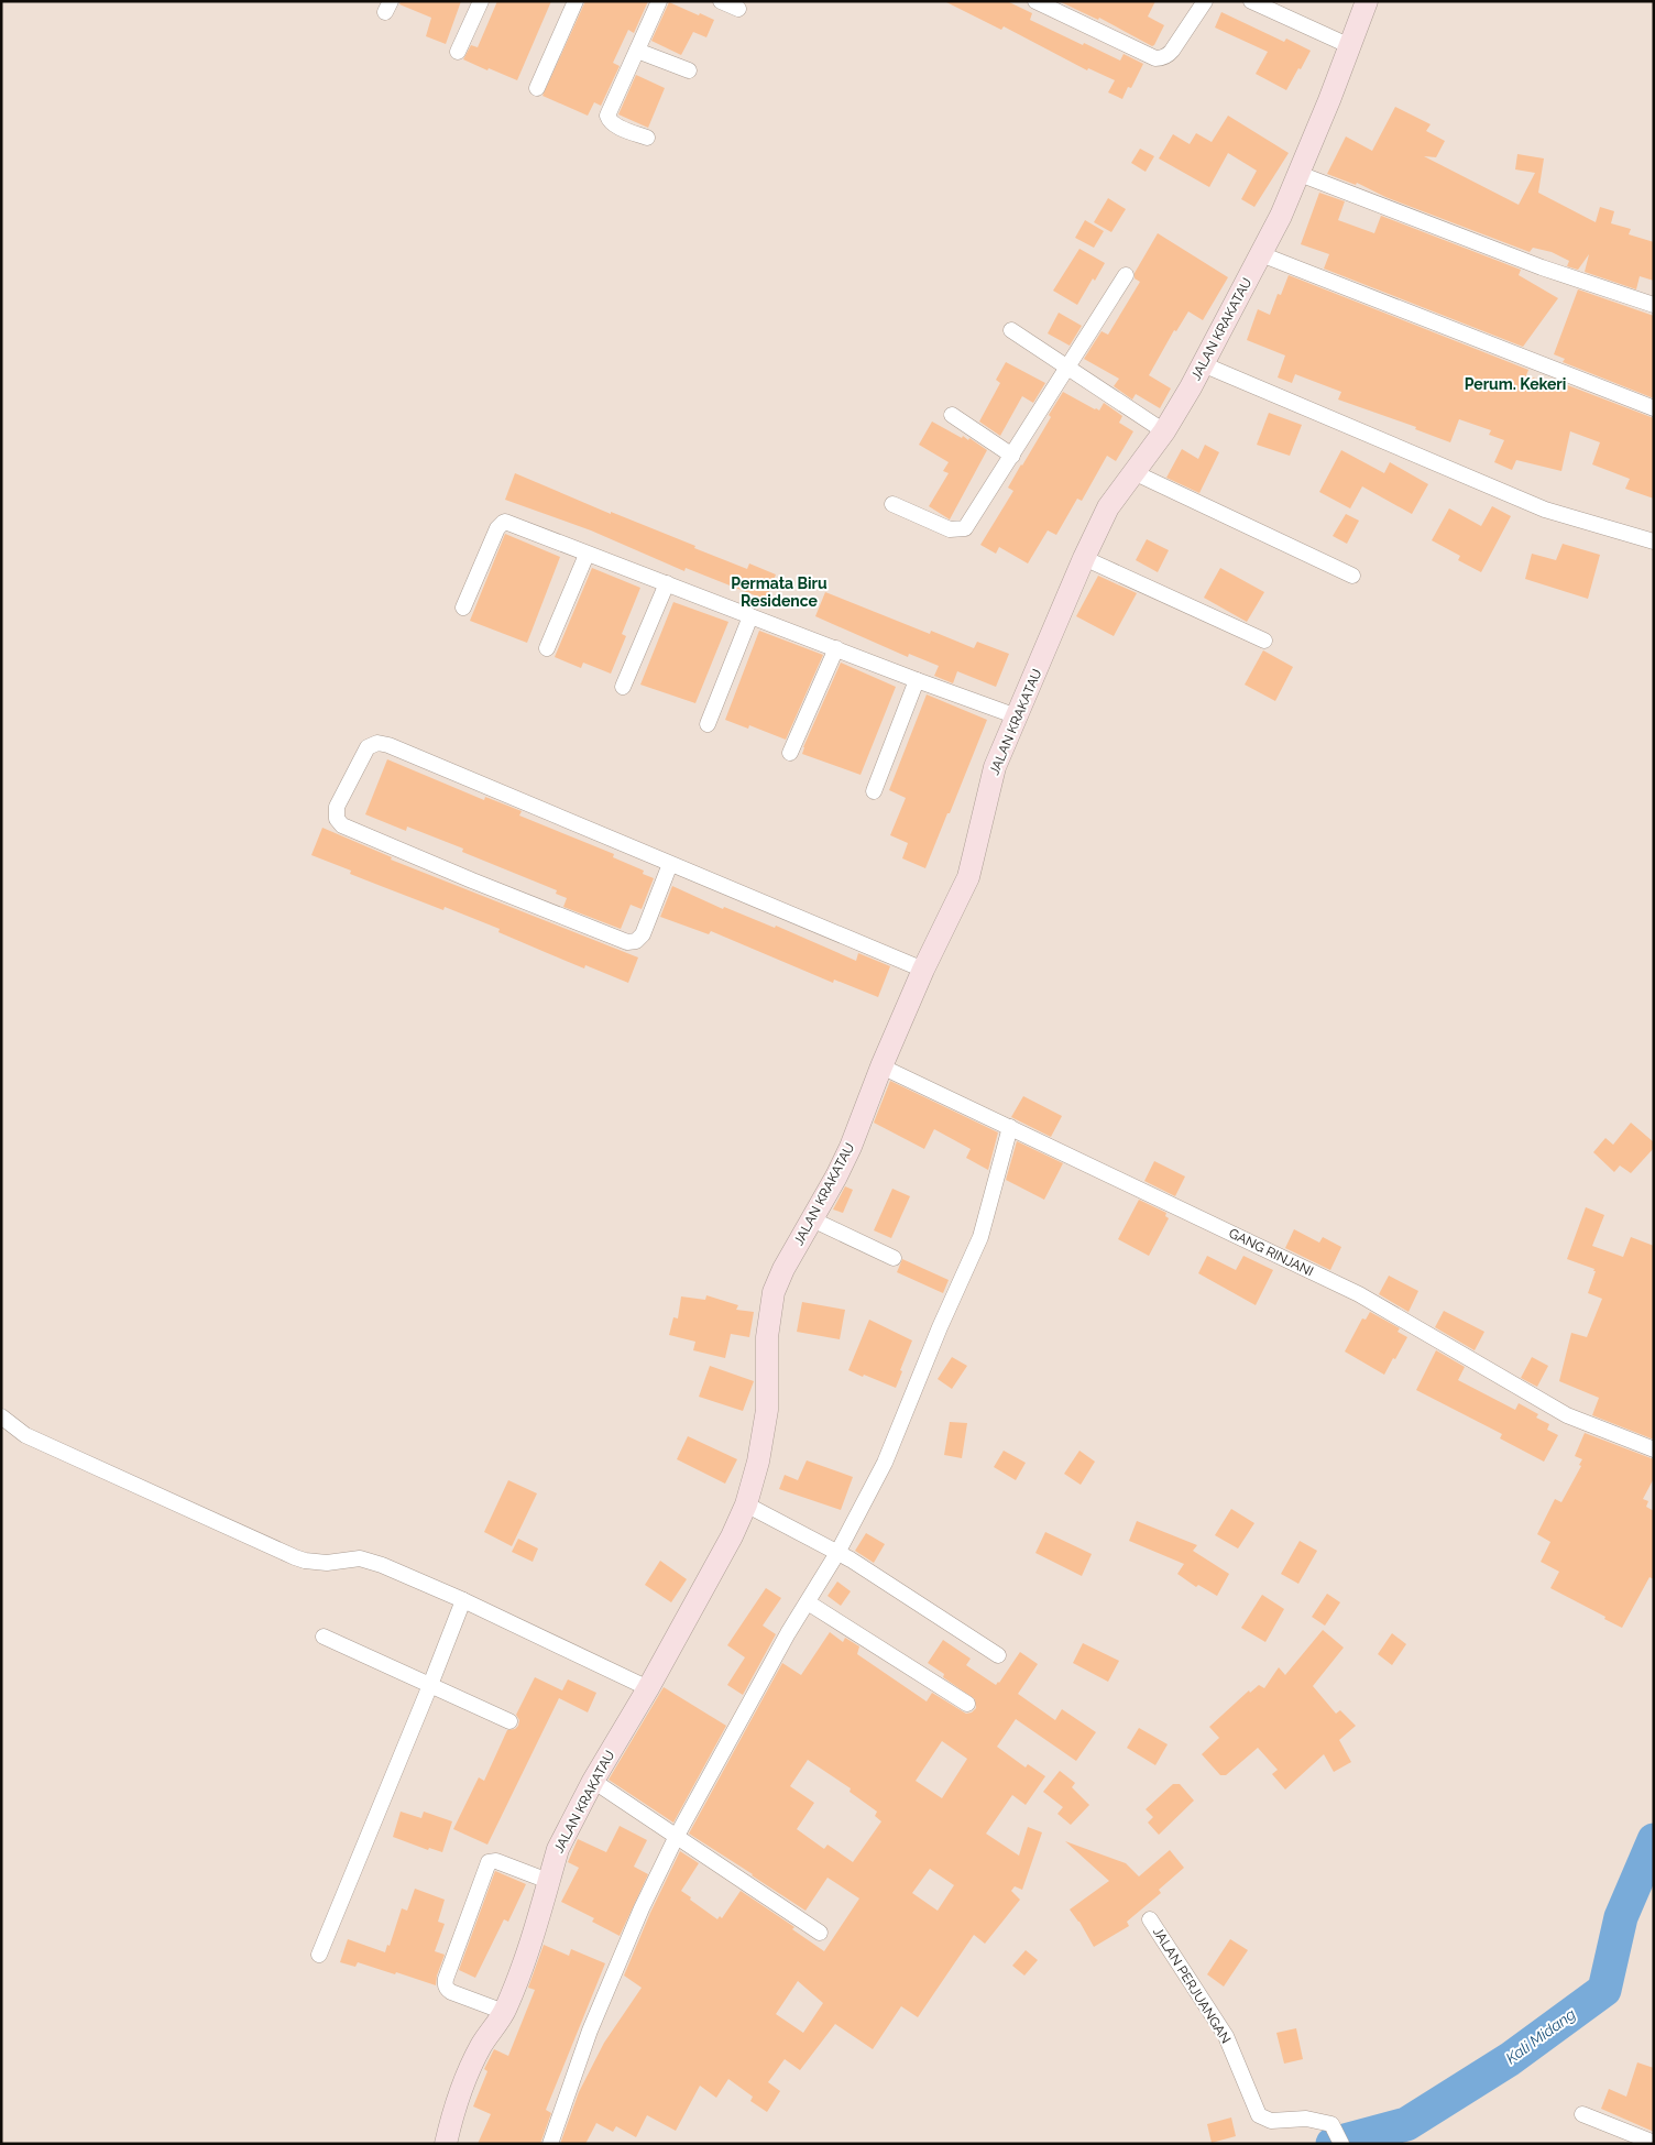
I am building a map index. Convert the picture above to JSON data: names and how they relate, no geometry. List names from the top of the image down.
{
  "streets": {
    "street": ["JALAN KRAKATAU", "GANG RINJANI", "JALAN PERJUANGAN"]
  },
  "crossings": [
    ["JALAN KRAKATAU", "GANG RINJANI"]
  ],
  "districts": ["Perum. Kekeri", "Permata Biru Residence"],
  "water": ["Kali Midang"]
}
